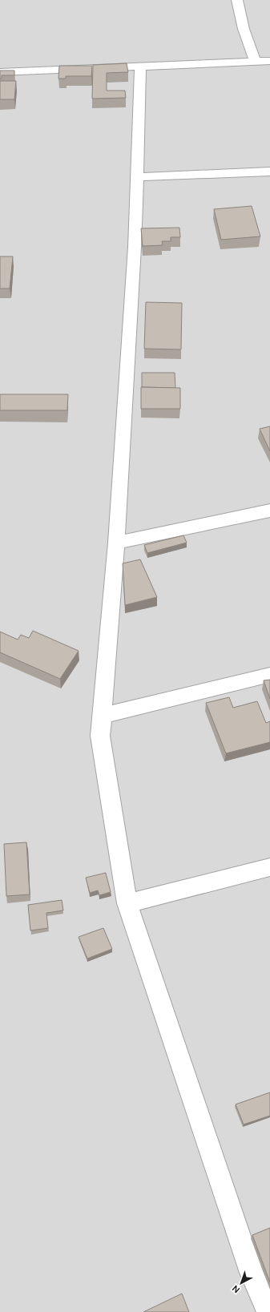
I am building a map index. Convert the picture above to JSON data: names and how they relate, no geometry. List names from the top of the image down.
{
  "north": "bottom left"
}
